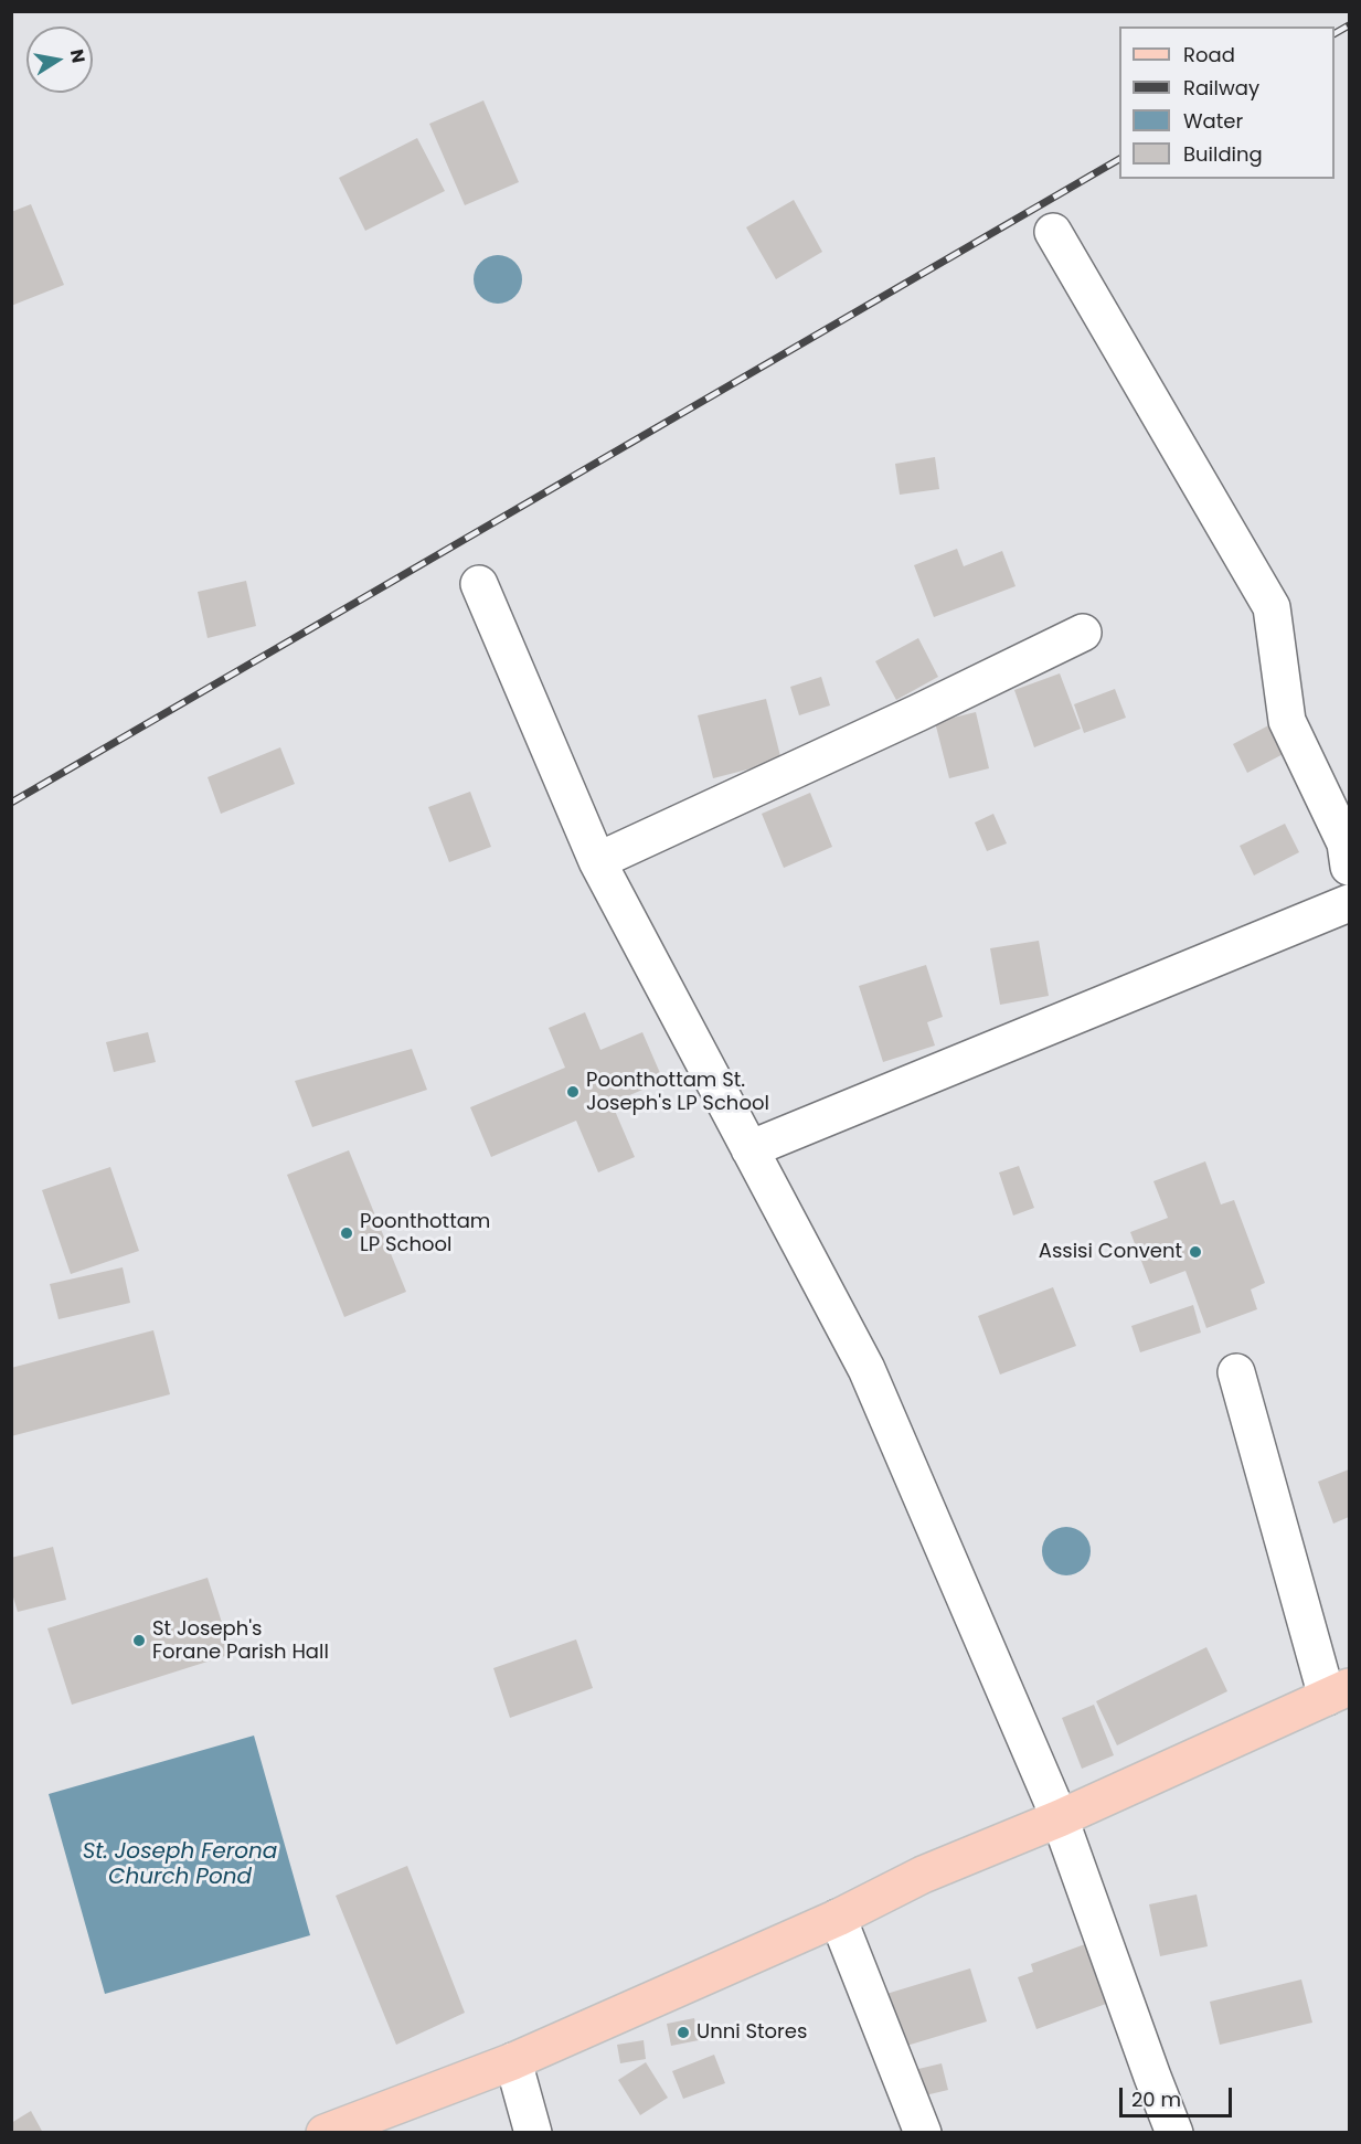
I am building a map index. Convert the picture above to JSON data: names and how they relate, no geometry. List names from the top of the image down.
{
  "water": ["St. Joseph Ferona Church Pond"],
  "places": [
    "Poonthottam St. Joseph's LP School",
    "Poonthottam LP School",
    "Assisi Convent",
    "St Joseph's Forane Parish Hall",
    "Unni Stores"
  ],
  "legend": [
    "Road",
    "Railway",
    "Water",
    "Building"
  ],
  "scale_bar": "20 m",
  "north": "right"
}
